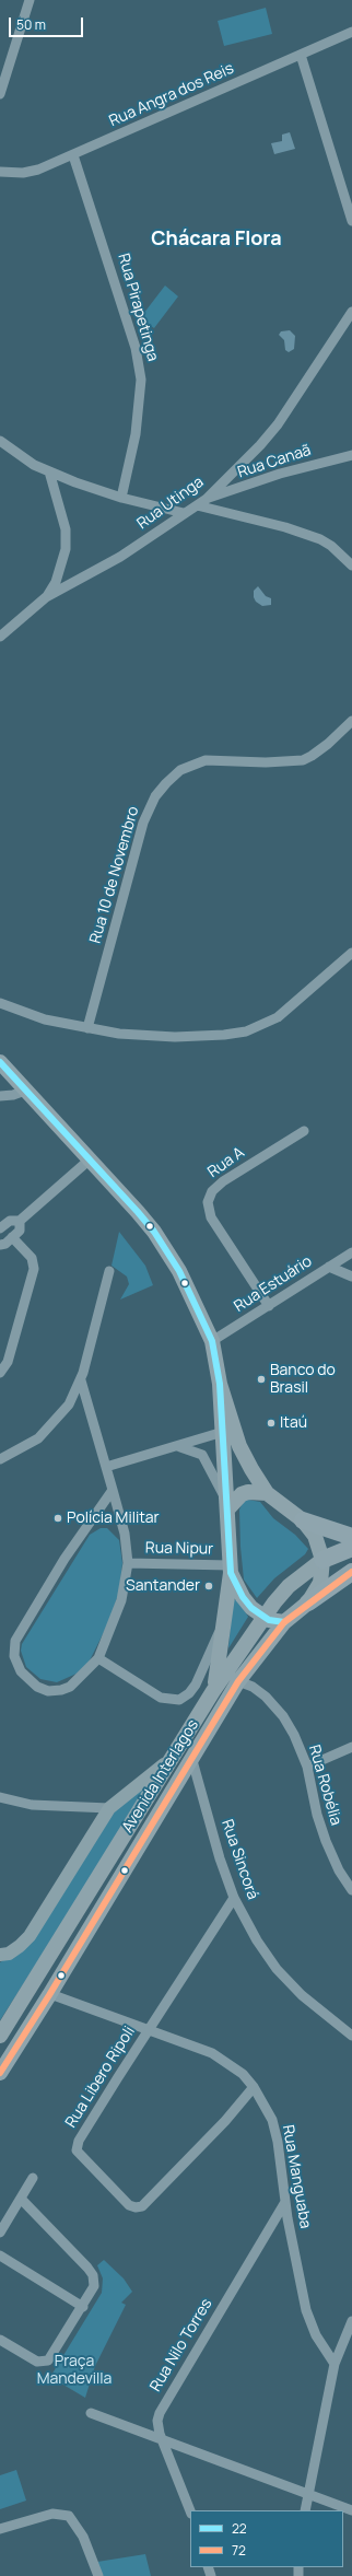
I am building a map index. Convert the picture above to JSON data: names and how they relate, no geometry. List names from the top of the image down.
{
  "streets": {
    "highway": ["Avenida Interlagos"],
    "street": [
      "Rua Angra dos Reis",
      "Rua Pirapetinga",
      "Rua Canaã",
      "Rua Utinga",
      "Rua 10 de Novembro",
      "Rua A",
      "Rua Estuário",
      "Rua Nipur",
      "Rua Robélia",
      "Rua Sincorá",
      "Rua Libero Ripoli",
      "Rua Manguaba",
      "Rua Nilo Torres"
    ]
  },
  "crossings": [
    ["Rua Angra dos Reis", "Rua Pirapetinga"],
    ["Rua Canaã", "Rua Utinga"],
    ["Rua A", "Rua Estuário"],
    ["Avenida Interlagos", "Rua Robélia"],
    ["Avenida Interlagos", "Rua Sincorá"],
    ["Avenida Interlagos", "Rua Manguaba"],
    ["Rua Sincorá", "Rua Libero Ripoli"],
    ["Rua Libero Ripoli", "Rua Manguaba"],
    ["Rua Manguaba", "Rua Nilo Torres"]
  ],
  "districts": ["Chácara Flora"],
  "parks": ["Praça Mandevilla"],
  "places": [
    "Banco do Brasil",
    "Itaú",
    "Polícia Militar",
    "Santander"
  ],
  "lines": ["transit line 22", "transit line 72"],
  "legend": ["22", "72"],
  "scale_bar": "50 m"
}
